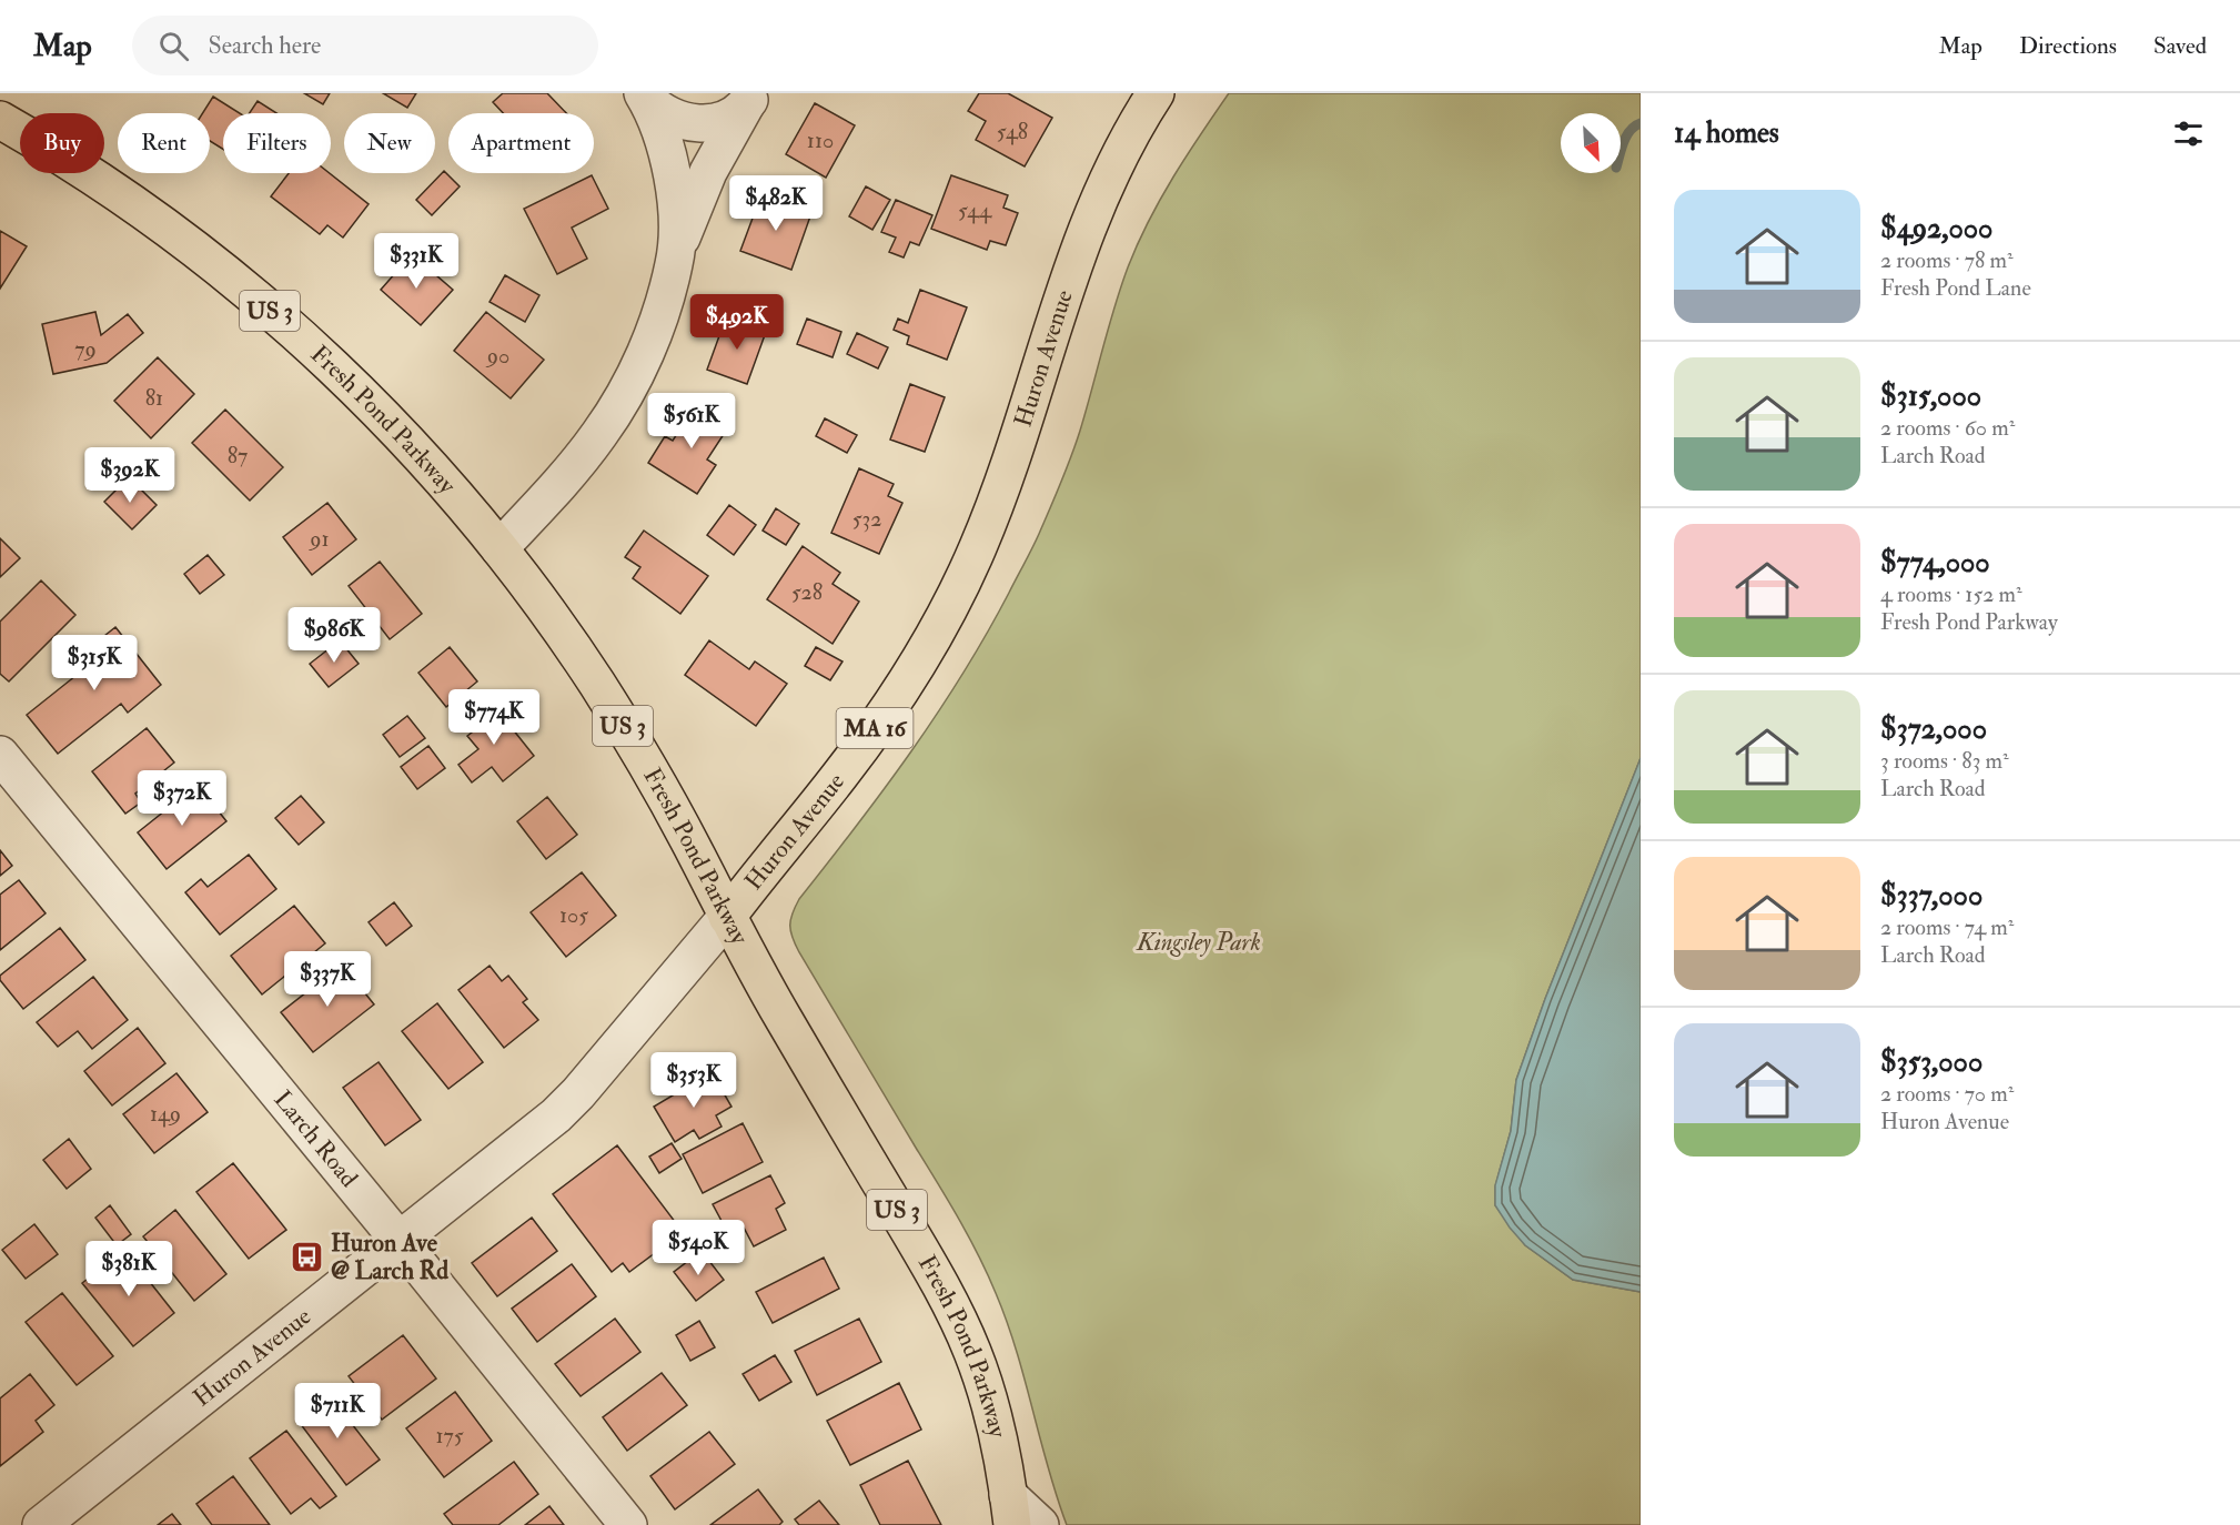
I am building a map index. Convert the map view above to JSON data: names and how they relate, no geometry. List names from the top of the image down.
{
  "streets": {
    "main road": [
      "US 3",
      "Huron Avenue",
      "Fresh Pond Parkway",
      "MA 16"
    ],
    "street": ["Larch Road"]
  },
  "crossings": [
    ["Huron Avenue", "Fresh Pond Parkway"],
    ["Huron Avenue", "Larch Road"]
  ],
  "parks": ["Kingsley Park"],
  "places": {
    "bus stop": ["Huron Ave @ Larch Rd"]
  },
  "house_numbers": [
    "548",
    "110",
    "544",
    "79",
    "90",
    "81",
    "87",
    "532",
    "91",
    "528",
    "105",
    "149",
    "175"
  ],
  "north": "bottom right",
  "page": {
    "header": "Map",
    "search": "Search here",
    "nav": ["Map", "Directions", "Saved"],
    "heading": "14 homes",
    "chip": [
      "Buy",
      "Rent",
      "Filters",
      "New",
      "Apartment"
    ],
    "list": [
      {
        "name": "$492,000",
        "note": "2 rooms · 78 m² · Fresh Pond Lane"
      },
      {
        "name": "$315,000",
        "note": "2 rooms · 60 m² · Larch Road"
      },
      {
        "name": "$774,000",
        "note": "4 rooms · 152 m² · Fresh Pond Parkway"
      },
      {
        "name": "$372,000",
        "note": "3 rooms · 83 m² · Larch Road"
      },
      {
        "name": "$337,000",
        "note": "2 rooms · 74 m² · Larch Road"
      },
      {
        "name": "$353,000",
        "note": "2 rooms · 70 m² · Huron Avenue"
      }
    ],
    "price": [
      "$482K",
      "$331K",
      "$492K",
      "$561K",
      "$392K",
      "$986K",
      "$315K",
      "$774K",
      "$372K",
      "$337K",
      "$353K",
      "$540K",
      "$381K",
      "$711K"
    ]
  }
}
